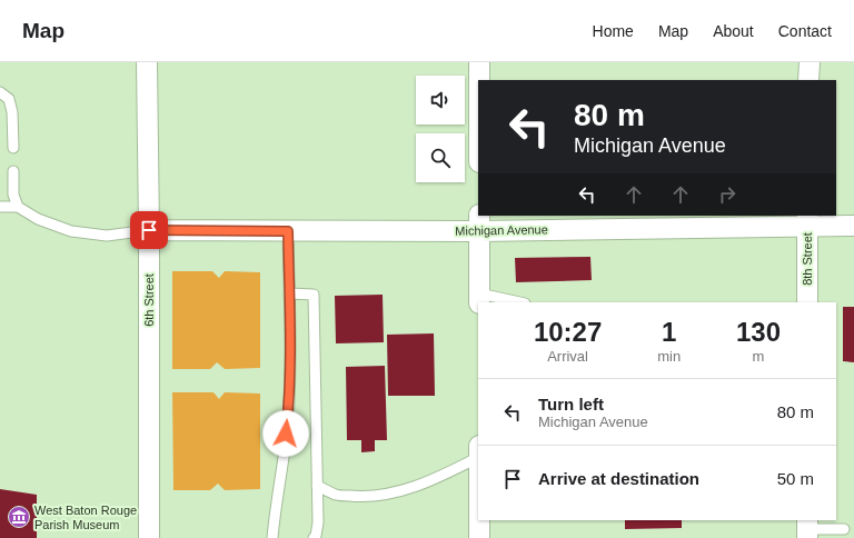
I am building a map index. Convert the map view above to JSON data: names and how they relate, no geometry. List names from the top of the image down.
{
  "streets": {
    "street": ["Michigan Avenue", "8th Street", "6th Street"]
  },
  "crossings": [
    ["Michigan Avenue", "8th Street"],
    ["Michigan Avenue", "6th Street"]
  ],
  "places": {
    "museum": ["West Baton Rouge Parish Museum"]
  },
  "page": {
    "header": "Map",
    "nav": [
      "Home",
      "Map",
      "About",
      "Contact"
    ],
    "turn": ["80 m", "Michigan Avenue"],
    "eta": [
      "10:27",
      "Arrival",
      "1",
      "min",
      "130",
      "m"
    ],
    "list": [
      {
        "name": "Turn left",
        "note": "Michigan Avenue",
        "value": "80 m"
      },
      {
        "name": "Arrive at destination",
        "value": "50 m"
      }
    ]
  }
}
